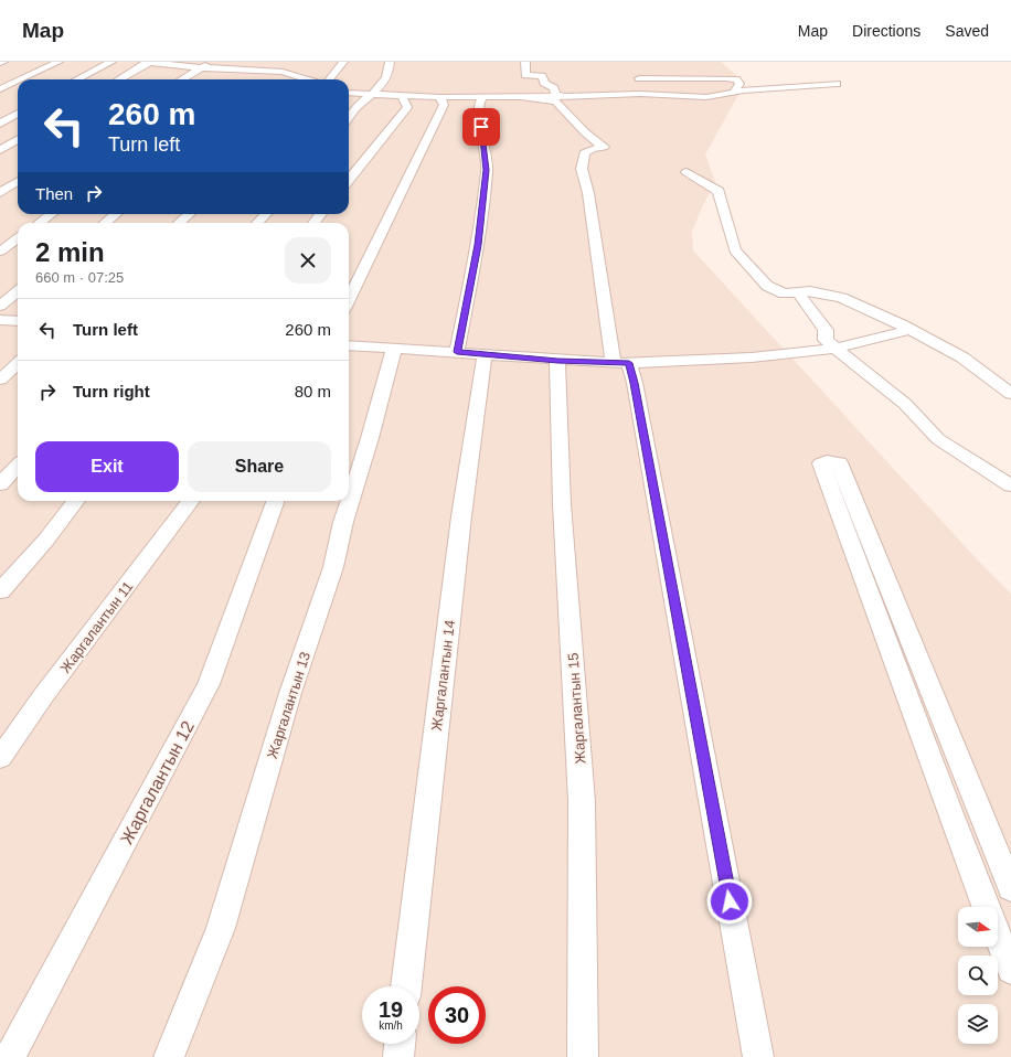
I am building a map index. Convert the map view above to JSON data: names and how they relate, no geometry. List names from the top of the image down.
{
  "streets": {
    "street": [
      "Жаргалантын 11",
      "Жаргалантын 14",
      "Жаргалантын 13",
      "Жаргалантын 15",
      "Жаргалантын 12"
    ]
  },
  "north": "right",
  "page": {
    "header": "Map",
    "nav": ["Map", "Directions", "Saved"],
    "turn": ["260 m", "Turn left"],
    "then": "Then",
    "heading": ["2 min", "660 m · 07:25"],
    "list": [
      {
        "name": "Turn left",
        "value": "260 m"
      },
      {
        "name": "Turn right",
        "value": "80 m"
      }
    ],
    "buttons": ["Exit", "Share"],
    "speed": "19 km/h",
    "limit": "30"
  }
}
